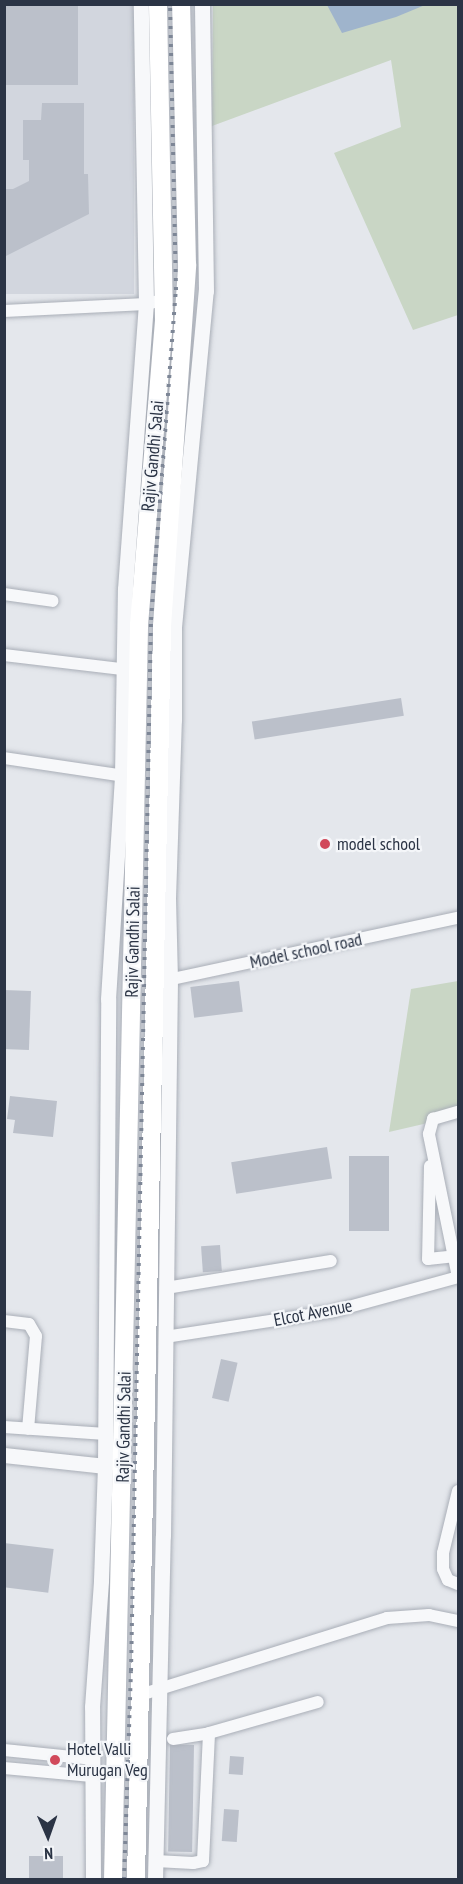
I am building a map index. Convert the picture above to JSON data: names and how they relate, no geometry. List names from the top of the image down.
{
  "streets": {
    "main road": ["Rajiv Gandhi Salai"],
    "street": ["Model school road", "Elcot Avenue"]
  },
  "crossings": [
    ["Rajiv Gandhi Salai", "Model school road"]
  ],
  "places": ["model school", "Hotel Valli Murugan Veg"],
  "north": "bottom"
}
